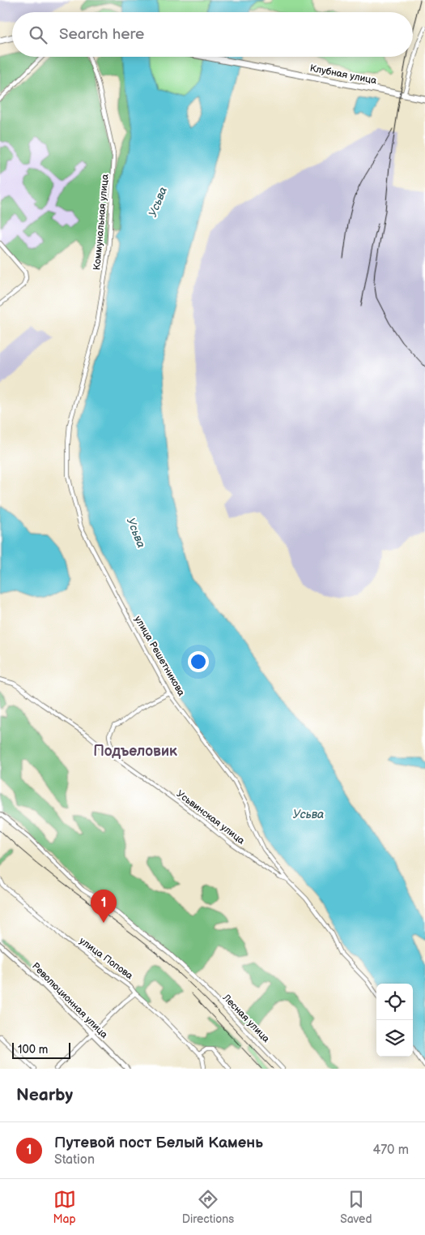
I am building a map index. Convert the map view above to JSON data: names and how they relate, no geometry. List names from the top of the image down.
{
  "streets": {
    "main road": ["Клубная улица"],
    "street": [
      "Коммунальная улица",
      "улица Решетникова",
      "Усьвинская улица",
      "улица Попова",
      "Революционная улица",
      "Лесная улица"
    ]
  },
  "crossings": [
    ["Коммунальная улица", "улица Решетникова"],
    ["улица Решетникова", "Усьвинская улица"]
  ],
  "districts": ["Подъеловик"],
  "water": ["Усьва"],
  "scale_bar": "100 m",
  "page": {
    "search": "Search here",
    "pins": "1",
    "scale": "100 m",
    "heading": "Nearby",
    "list": [
      {
        "mark": "1",
        "name": "Путевой пост Белый Камень",
        "note": "Station",
        "value": "470 m"
      }
    ],
    "nav": ["Map", "Directions", "Saved"]
  }
}
